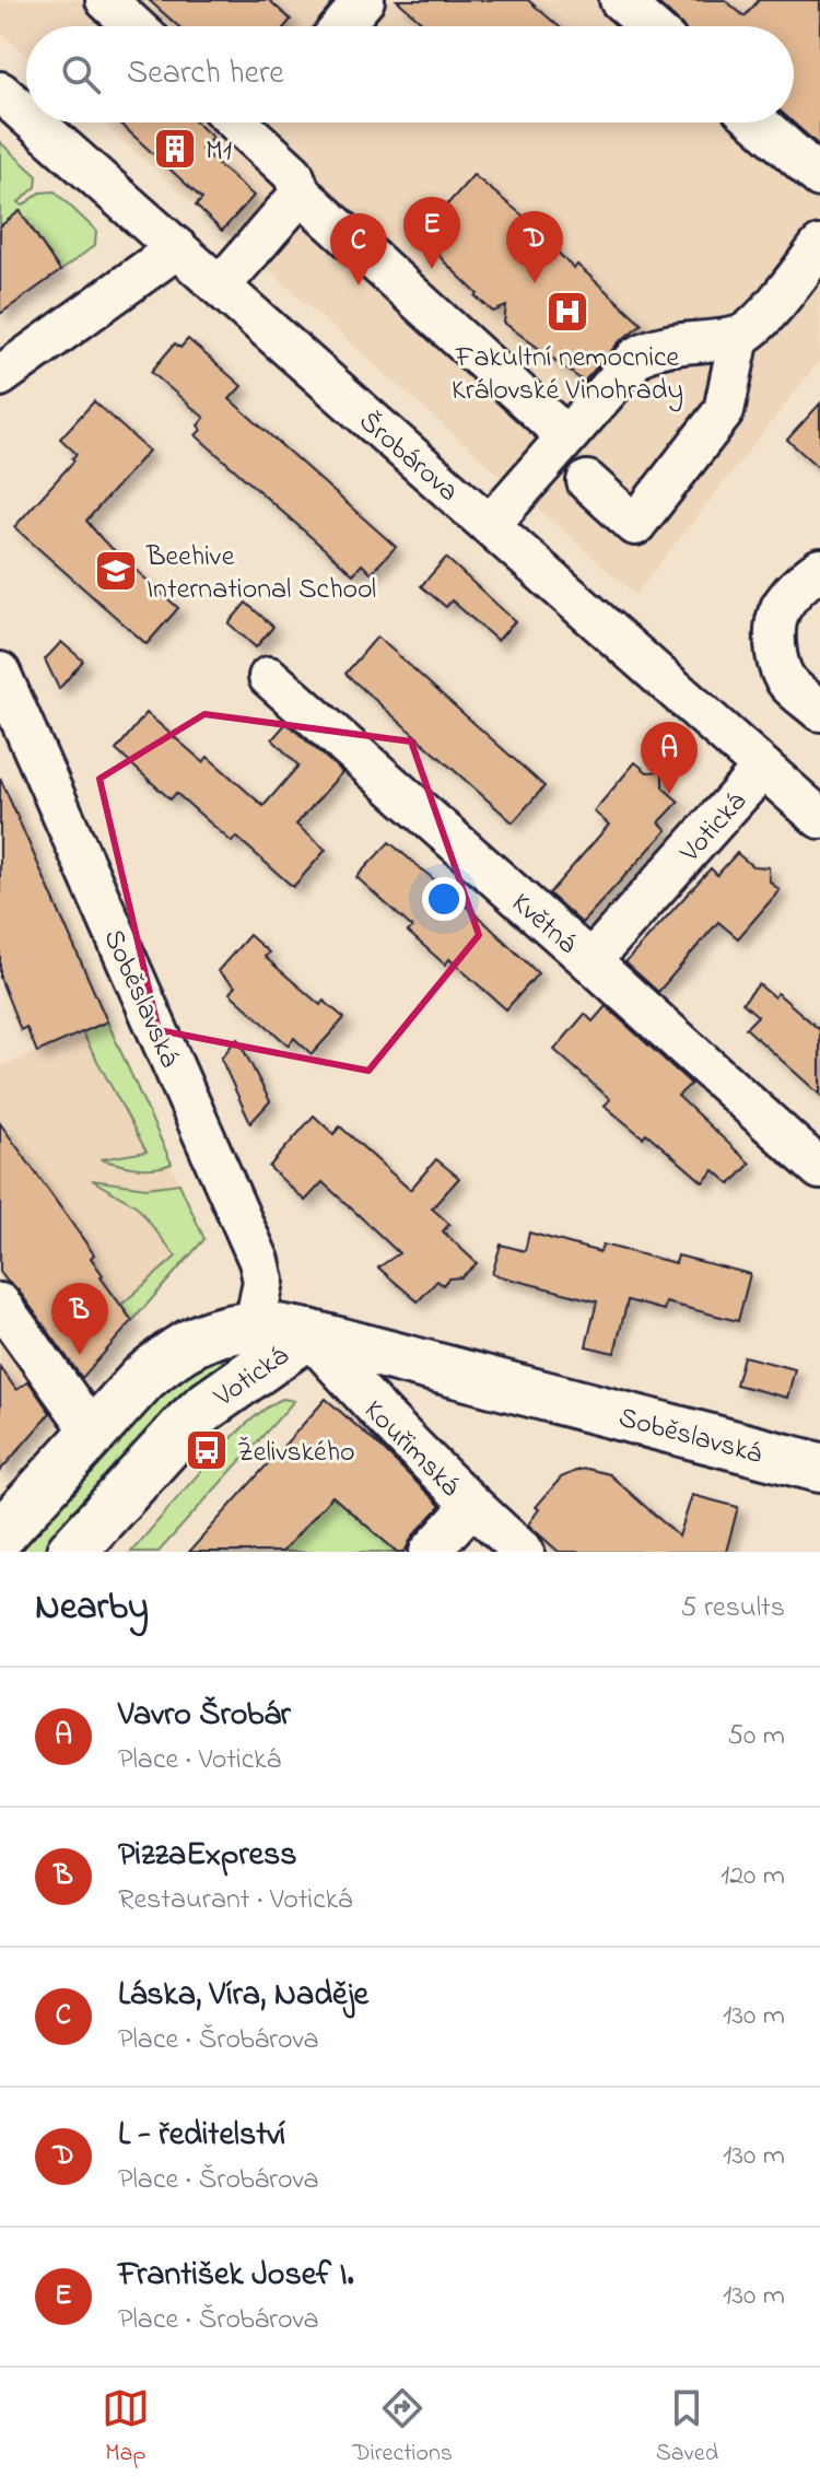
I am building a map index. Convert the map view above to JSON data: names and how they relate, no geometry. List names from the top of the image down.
{
  "streets": {
    "main road": ["Votická", "Soběslavská"],
    "street": ["Šrobárova", "Květná", "Kouřimská"]
  },
  "crossings": [
    ["Šrobárova", "Votická"],
    ["Votická", "Květná"],
    ["Votická", "Soběslavská"],
    ["Votická", "Kouřimská"],
    ["Soběslavská", "Kouřimská"]
  ],
  "places": {
    "building": ["M1"],
    "hospital": ["Fakultní nemocnice Královské Vinohrady"],
    "school or university": ["Beehive International School"],
    "bus stop": ["Želivského"]
  },
  "page": {
    "search": "Search here",
    "pins": [
      "E",
      "D",
      "C",
      "A",
      "B"
    ],
    "heading": ["Nearby", "5 results"],
    "list": [
      {
        "mark": "A",
        "name": "Vavro Šrobár",
        "note": "Place · Votická",
        "value": "50 m"
      },
      {
        "mark": "B",
        "name": "PizzaExpress",
        "note": "Restaurant · Votická",
        "value": "120 m"
      },
      {
        "mark": "C",
        "name": "Láska, Víra, Naděje",
        "note": "Place · Šrobárova",
        "value": "130 m"
      },
      {
        "mark": "D",
        "name": "L - ředitelství",
        "note": "Place · Šrobárova",
        "value": "130 m"
      },
      {
        "mark": "E",
        "name": "František Josef I.",
        "note": "Place · Šrobárova",
        "value": "130 m"
      }
    ],
    "nav": ["Map", "Directions", "Saved"]
  }
}
